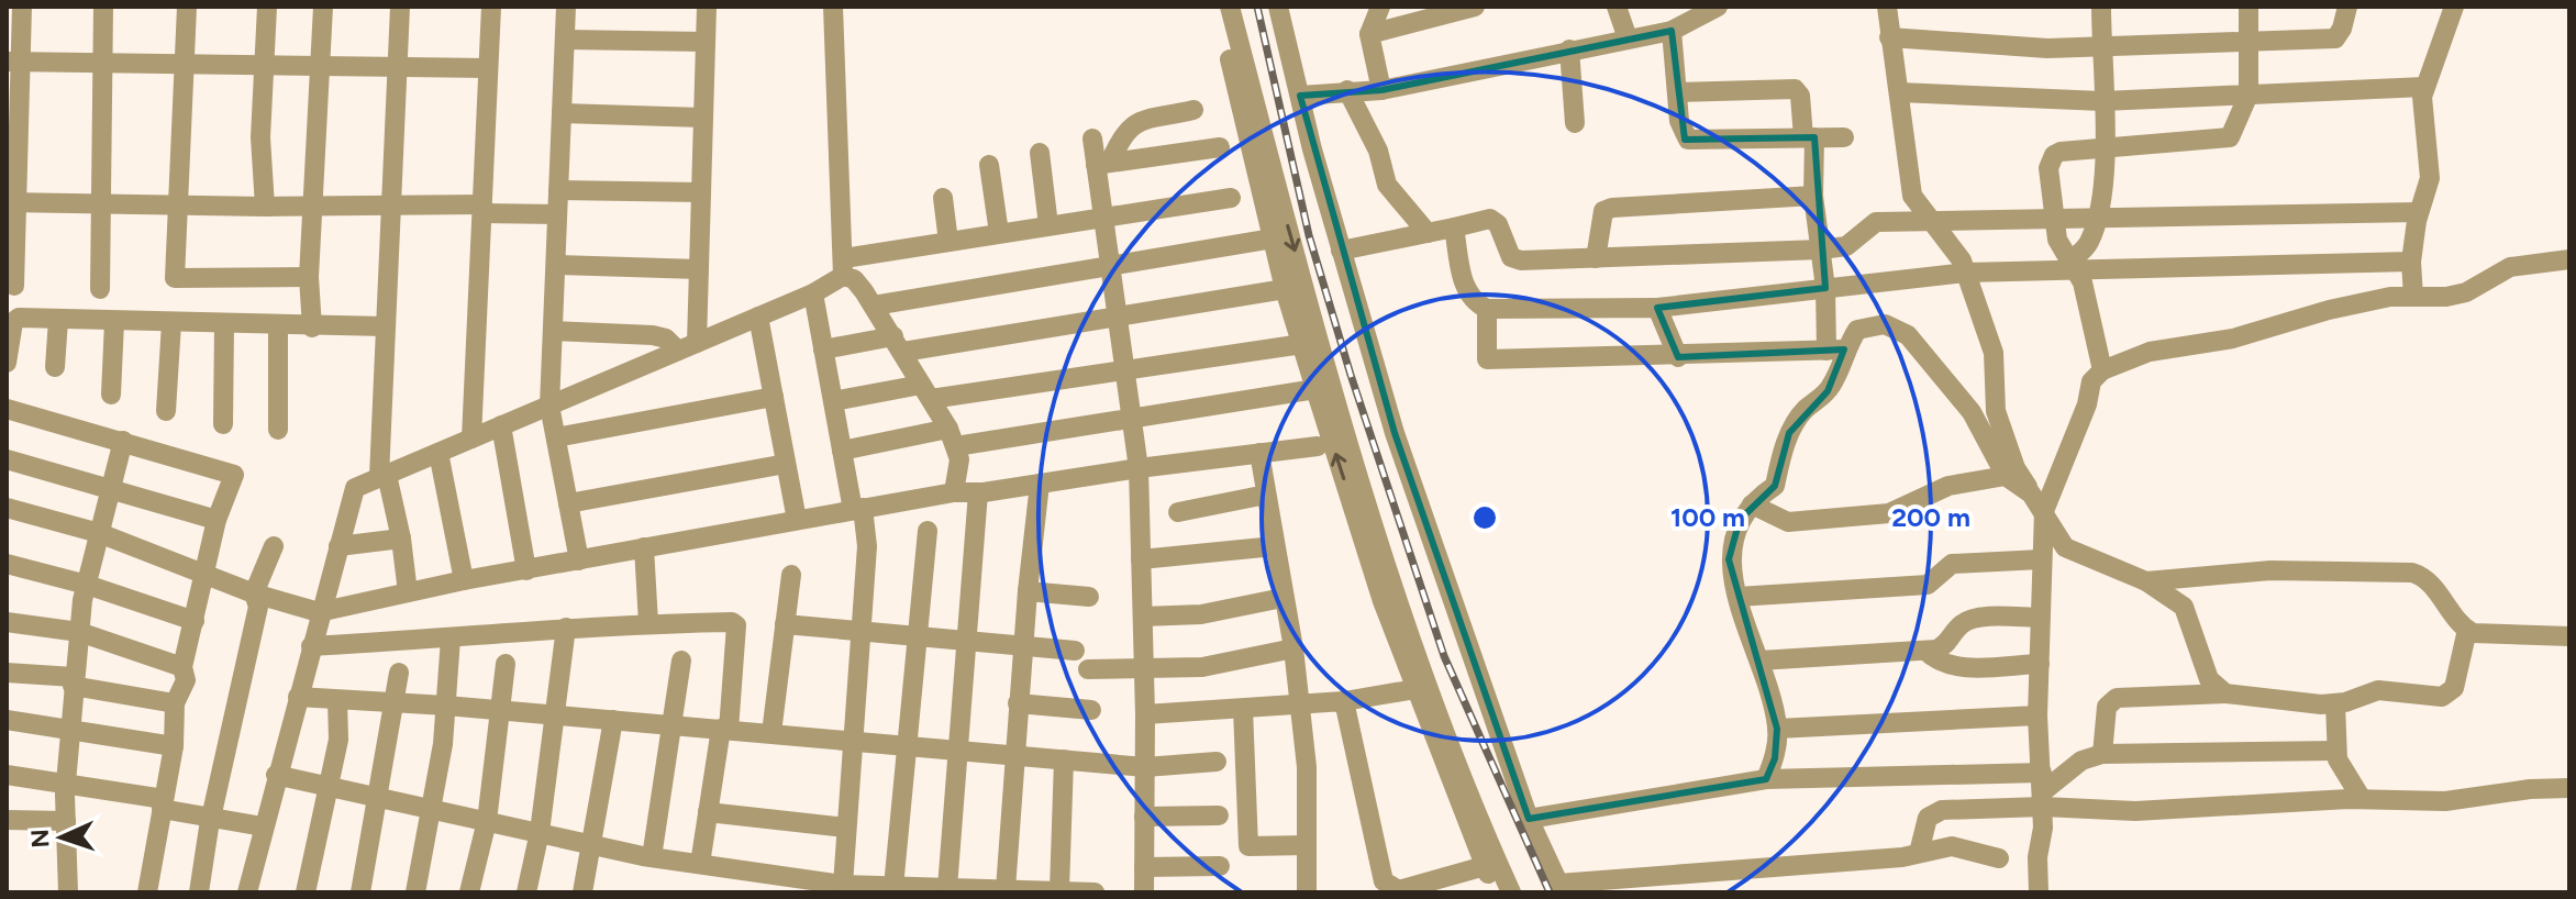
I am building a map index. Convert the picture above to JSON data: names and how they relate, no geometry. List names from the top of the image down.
{
  "north": "left",
  "rings": ["100 m", "200 m"]
}
